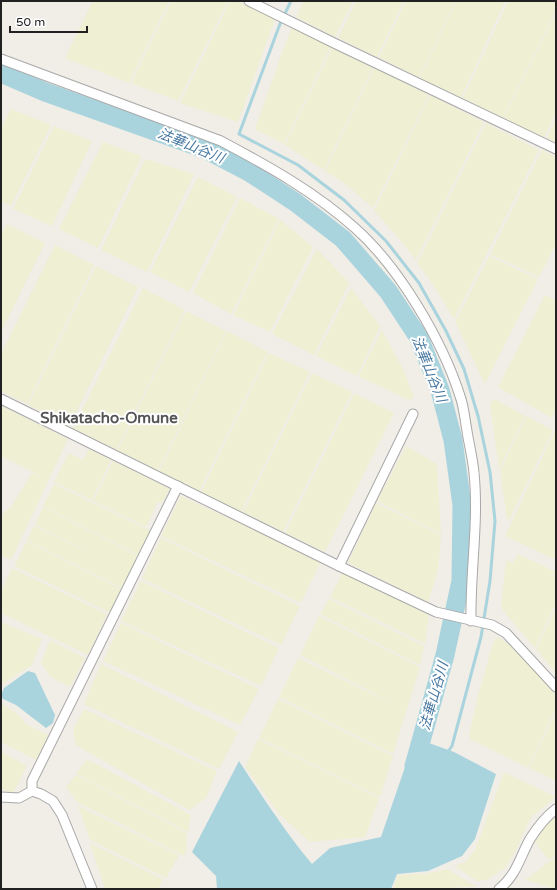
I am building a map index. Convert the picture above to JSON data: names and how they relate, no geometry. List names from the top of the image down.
{
  "districts": ["Shikatacho-Omune"],
  "water": ["法華山谷川"],
  "scale_bar": "50 m"
}
